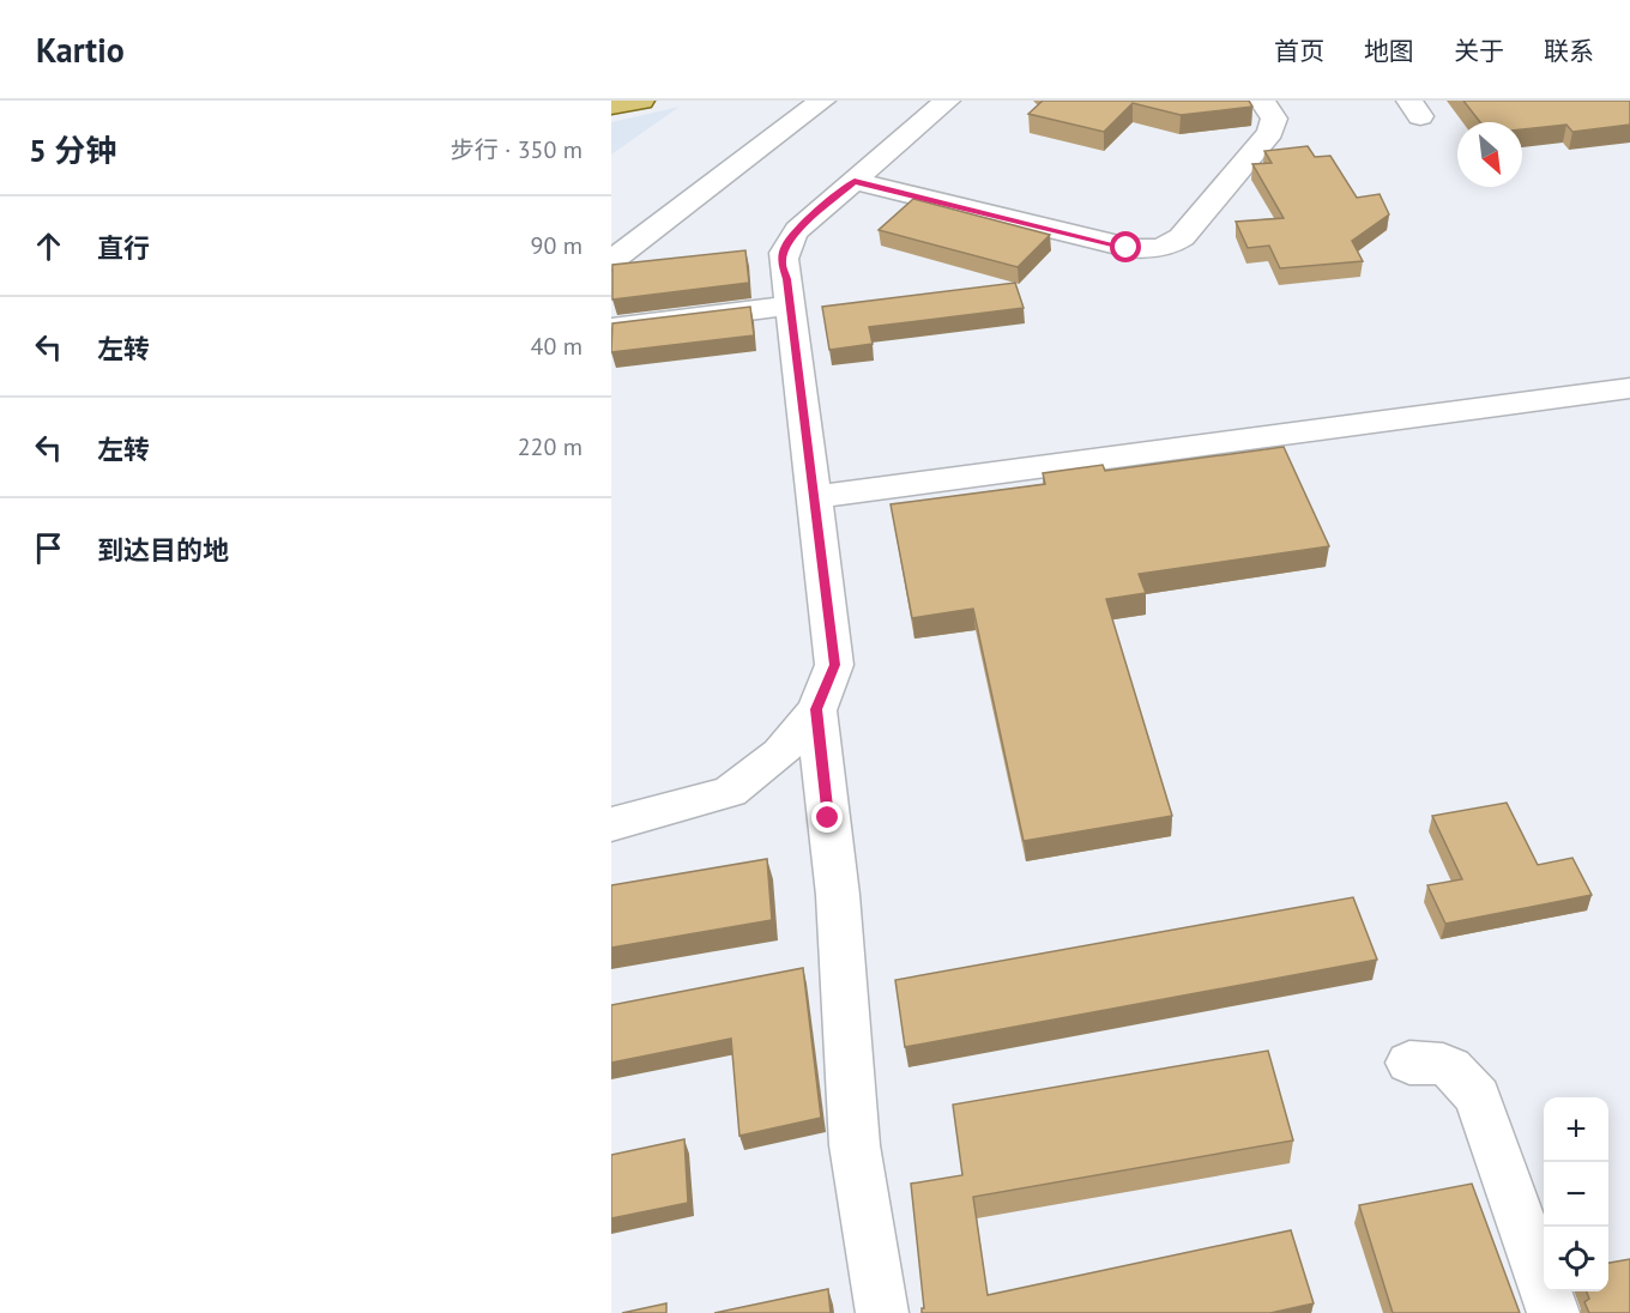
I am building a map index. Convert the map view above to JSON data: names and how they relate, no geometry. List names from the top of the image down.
{
  "north": "bottom right",
  "page": {
    "header": "Kartio",
    "nav": [
      "首页",
      "地图",
      "关于",
      "联系"
    ],
    "heading": ["5 分钟", "步行 · 350 m"],
    "list": [
      ["直行", "90 m"],
      ["左转", "40 m"],
      ["左转", "220 m"],
      "到达目的地"
    ],
    "map_buttons": ["+", "−"]
  }
}
